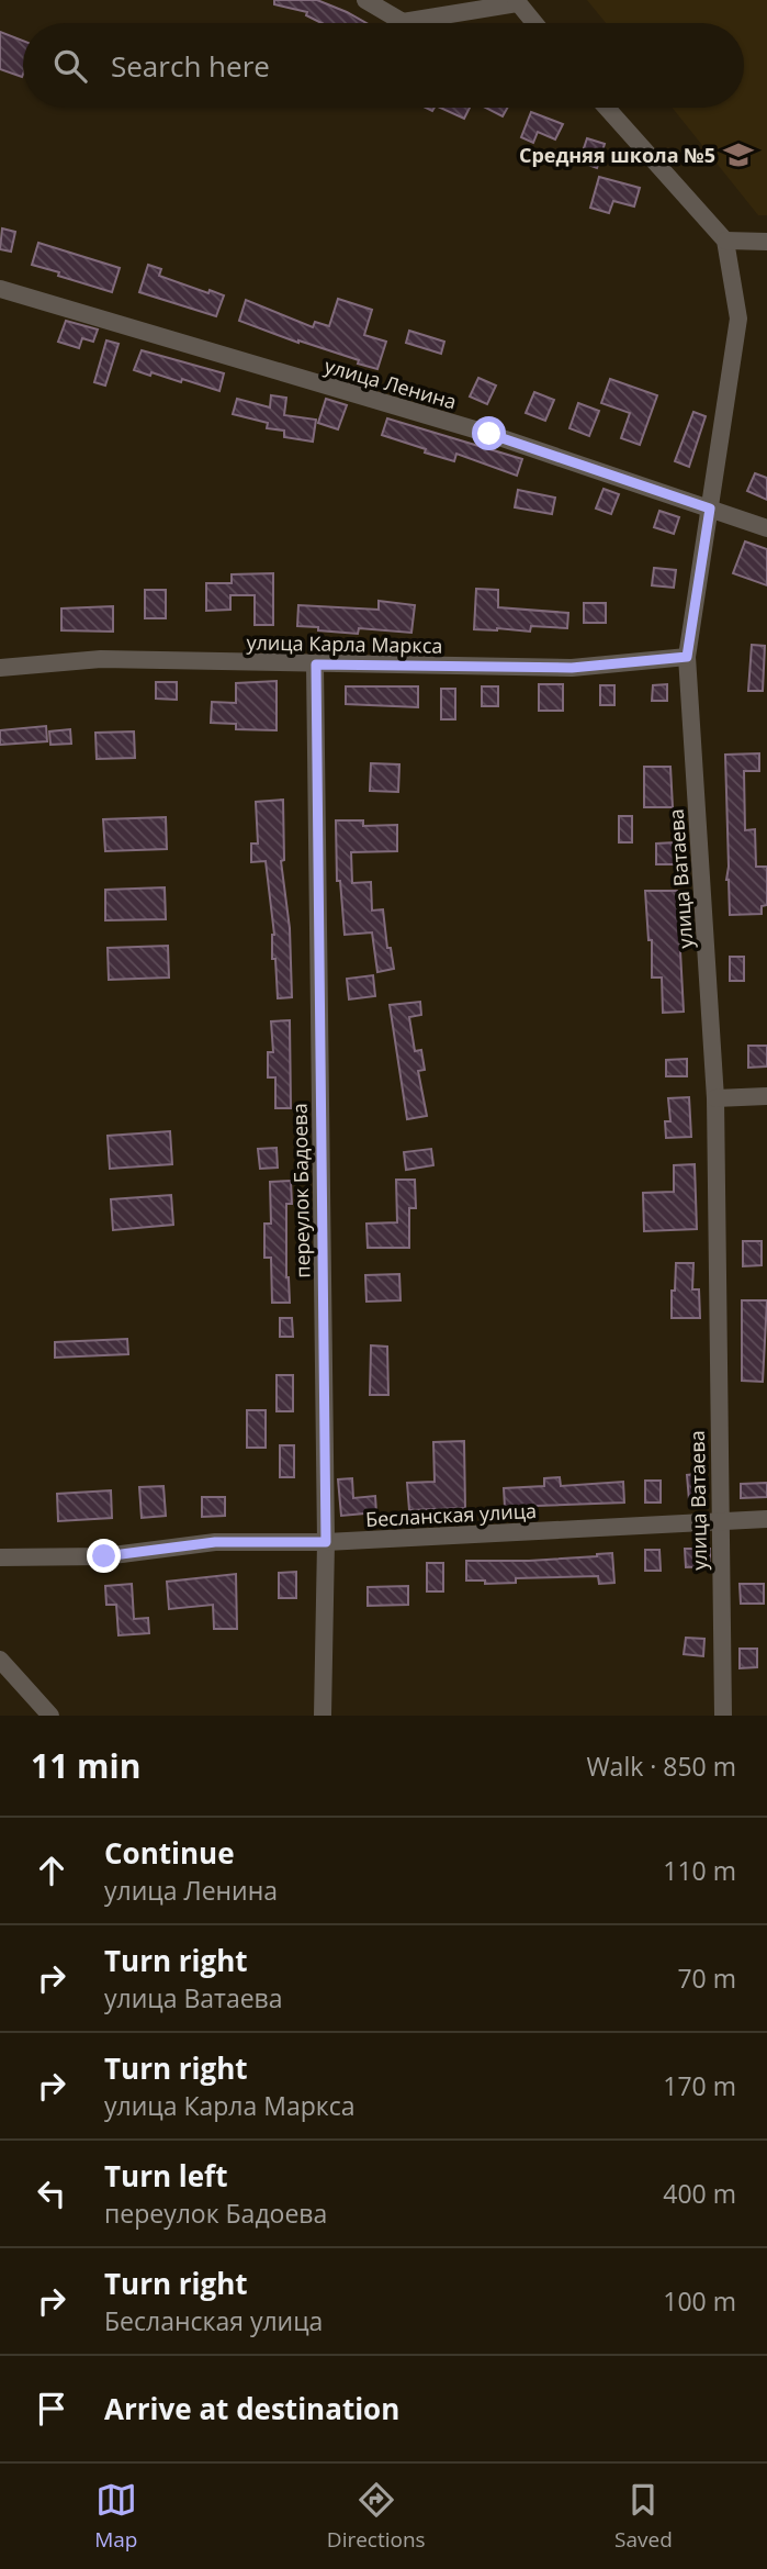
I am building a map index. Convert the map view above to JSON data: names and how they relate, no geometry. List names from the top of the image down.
{
  "streets": {
    "street": [
      "улица Ленина",
      "улица Карла Маркса",
      "улица Ватаева",
      "переулок Бадоева",
      "Бесланская улица"
    ]
  },
  "crossings": [
    ["улица Ленина", "улица Ватаева"],
    ["улица Карла Маркса", "улица Ватаева"],
    ["улица Карла Маркса", "переулок Бадоева"],
    ["улица Ватаева", "Бесланская улица"],
    ["переулок Бадоева", "Бесланская улица"]
  ],
  "places": {
    "school or university": ["Средняя школа №5"]
  },
  "page": {
    "search": "Search here",
    "heading": ["11 min", "Walk · 850 m"],
    "list": [
      ["Continue", "улица Ленина", "110 m"],
      ["Turn right", "улица Ватаева", "70 m"],
      ["Turn right", "улица Карла Маркса", "170 m"],
      ["Turn left", "переулок Бадоева", "400 m"],
      ["Turn right", "Бесланская улица", "100 m"],
      "Arrive at destination"
    ],
    "nav": ["Map", "Directions", "Saved"]
  }
}
